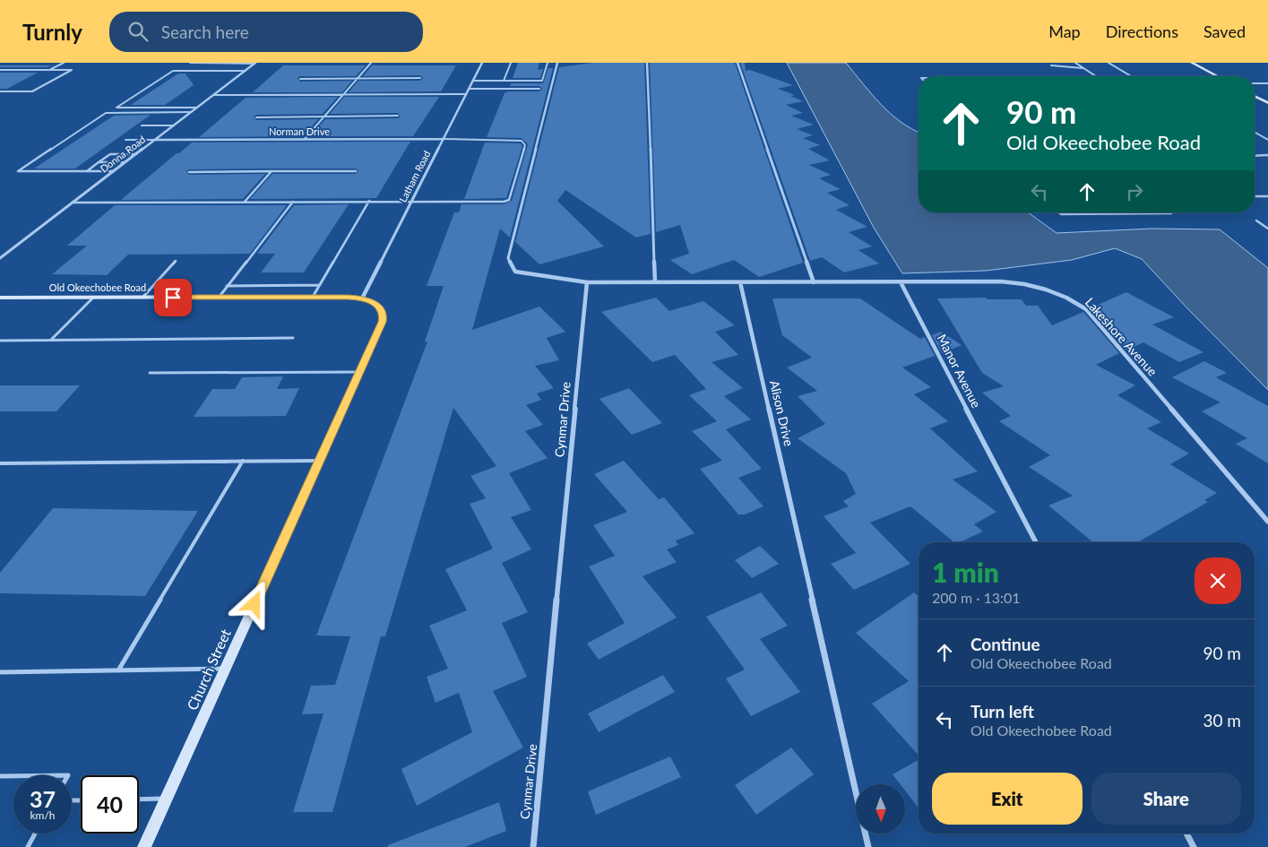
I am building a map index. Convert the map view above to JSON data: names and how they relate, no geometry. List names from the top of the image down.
{
  "streets": {
    "street": [
      "Norman Drive",
      "Donna Road",
      "Latham Road",
      "Old Okeechobee Road",
      "Lakeshore Avenue",
      "Manor Avenue",
      "Alison Drive",
      "Cynmar Drive",
      "Church Street"
    ]
  },
  "crossings": [
    ["Norman Drive", "Donna Road"],
    ["Norman Drive", "Latham Road"],
    ["Latham Road", "Old Okeechobee Road"],
    ["Old Okeechobee Road", "Church Street"],
    ["Lakeshore Avenue", "Manor Avenue"]
  ],
  "north": "bottom",
  "page": {
    "header": "Turnly",
    "search": "Search here",
    "nav": ["Map", "Directions", "Saved"],
    "turn": ["90 m", "Old Okeechobee Road"],
    "heading": ["1 min", "200 m · 13:01"],
    "list": [
      {
        "name": "Continue",
        "note": "Old Okeechobee Road",
        "value": "90 m"
      },
      {
        "name": "Turn left",
        "note": "Old Okeechobee Road",
        "value": "30 m"
      }
    ],
    "buttons": ["Exit", "Share"],
    "speed": "37 km/h",
    "limit": "40"
  }
}
